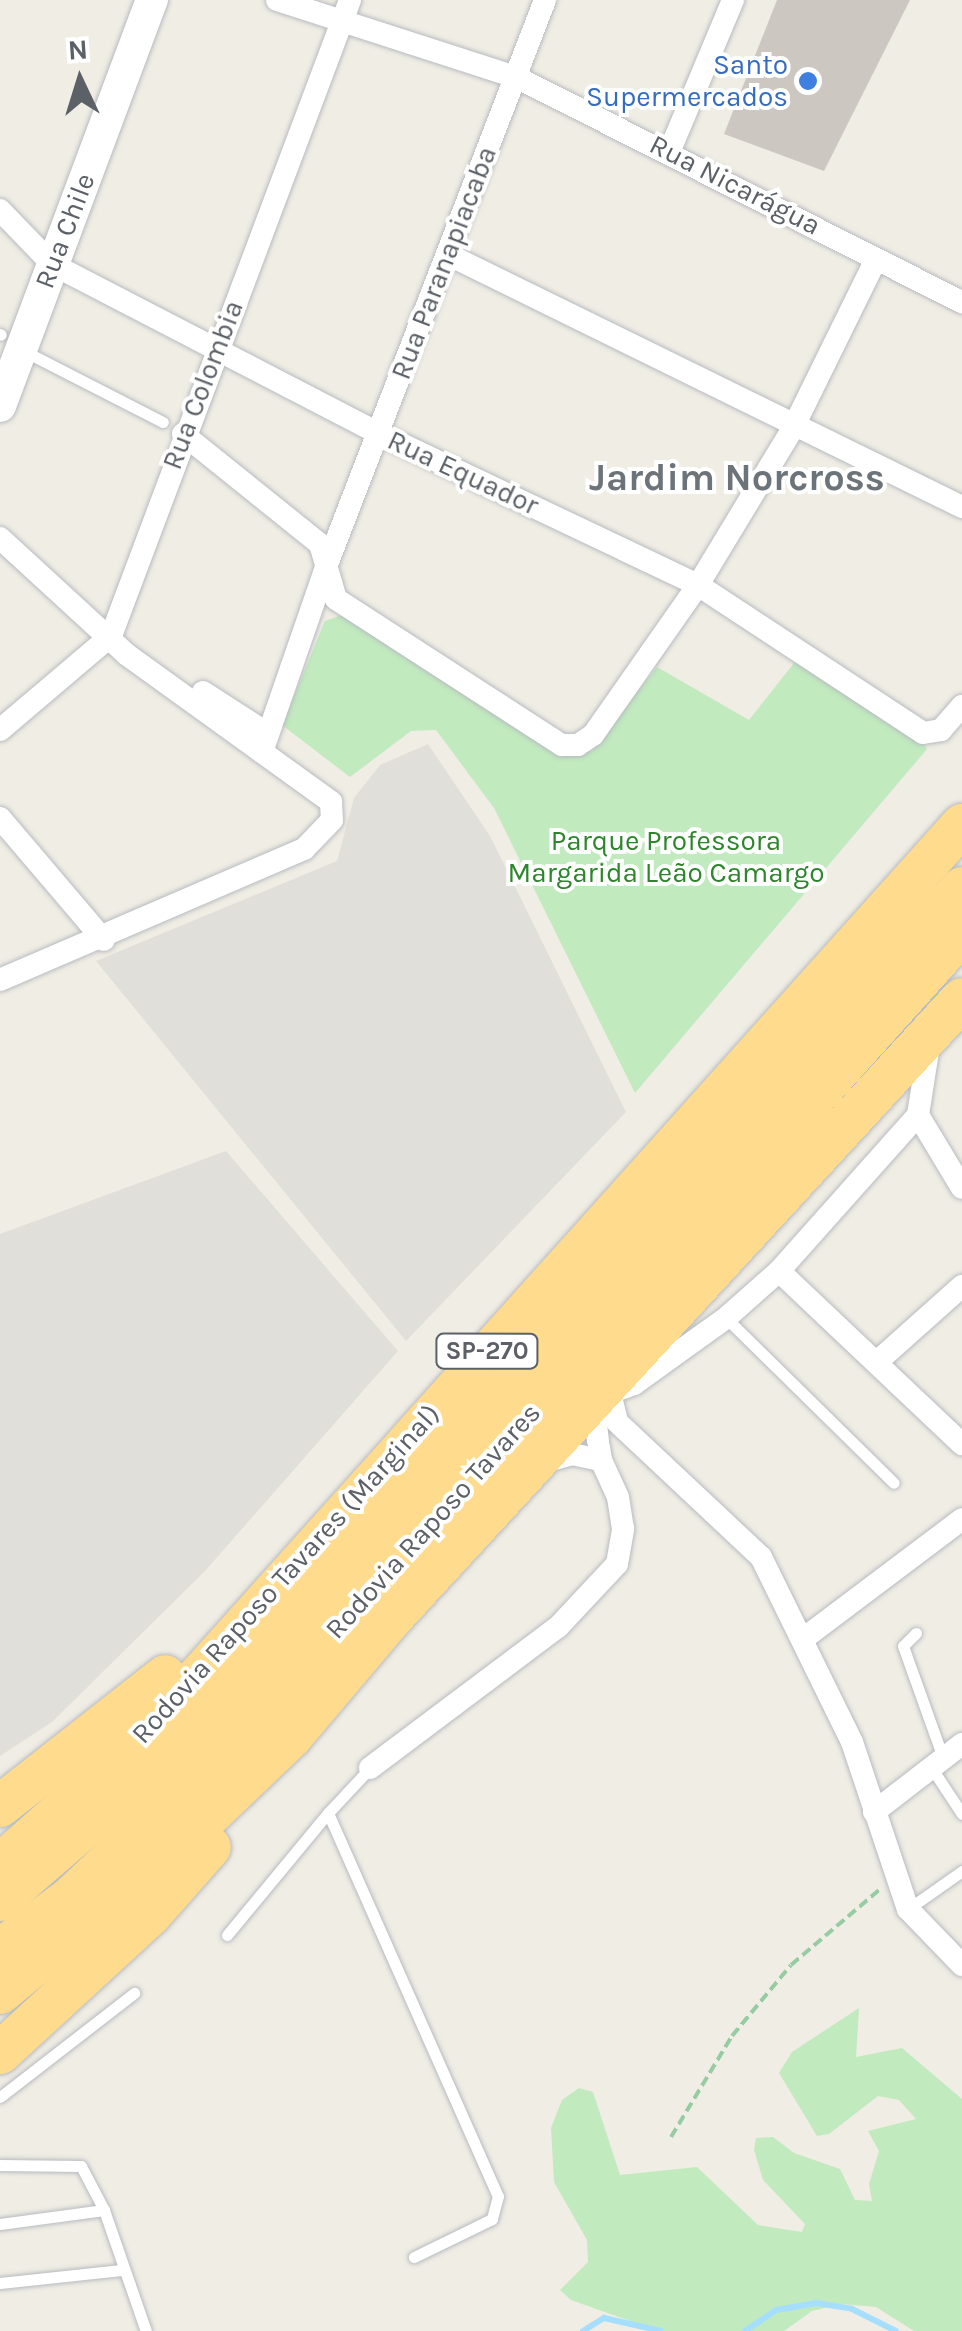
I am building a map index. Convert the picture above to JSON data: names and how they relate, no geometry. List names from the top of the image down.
{
  "streets": {
    "highway": ["SP-270", "Rodovia Raposo Tavares", "Rodovia Raposo Tavares (Marginal)"],
    "main road": ["Rua Chile"],
    "street": [
      "Rua Nicarágua",
      "Rua Paranapiacaba",
      "Rua Colombia",
      "Rua Equador"
    ]
  },
  "crossings": [
    ["Rua Nicarágua", "Rua Paranapiacaba"],
    ["Rua Nicarágua", "Rua Colombia"],
    ["Rua Chile", "Rua Equador"],
    ["Rua Paranapiacaba", "Rua Equador"],
    ["Rua Colombia", "Rua Equador"]
  ],
  "districts": ["Jardim Norcross"],
  "parks": ["Parque Professora Margarida Leão Camargo"],
  "places": ["Santo Supermercados"],
  "north": "top"
}
